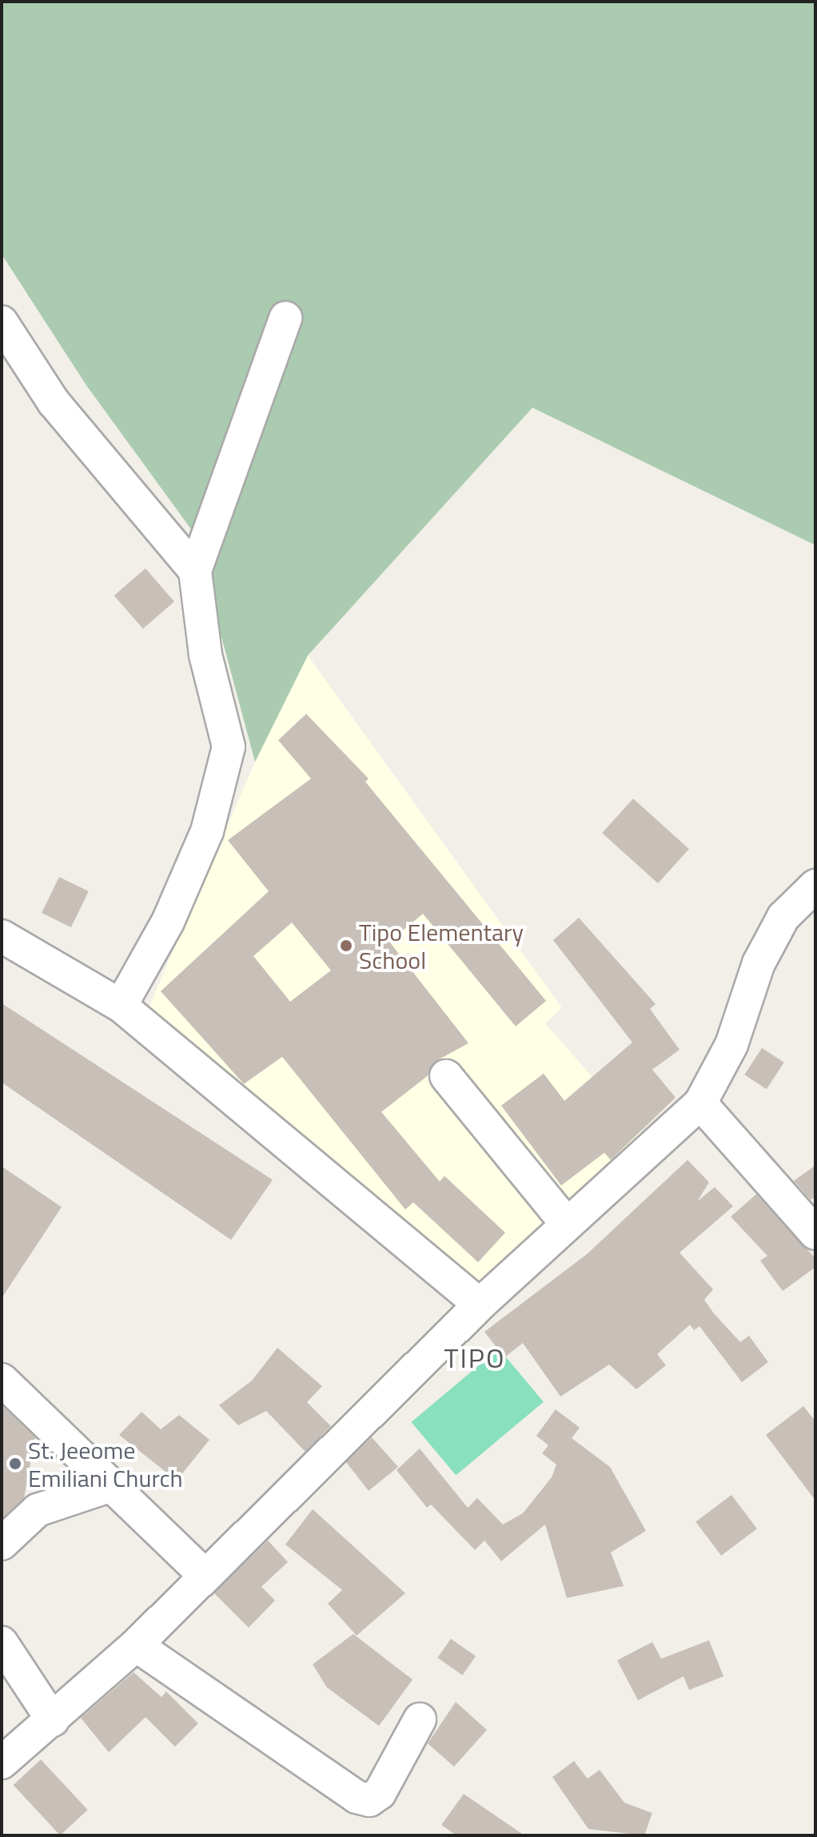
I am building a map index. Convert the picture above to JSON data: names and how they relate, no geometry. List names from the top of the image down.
{
  "districts": ["TIPO"],
  "places": ["Tipo Elementary School", "St. Jeeome Emiliani Church"]
}
